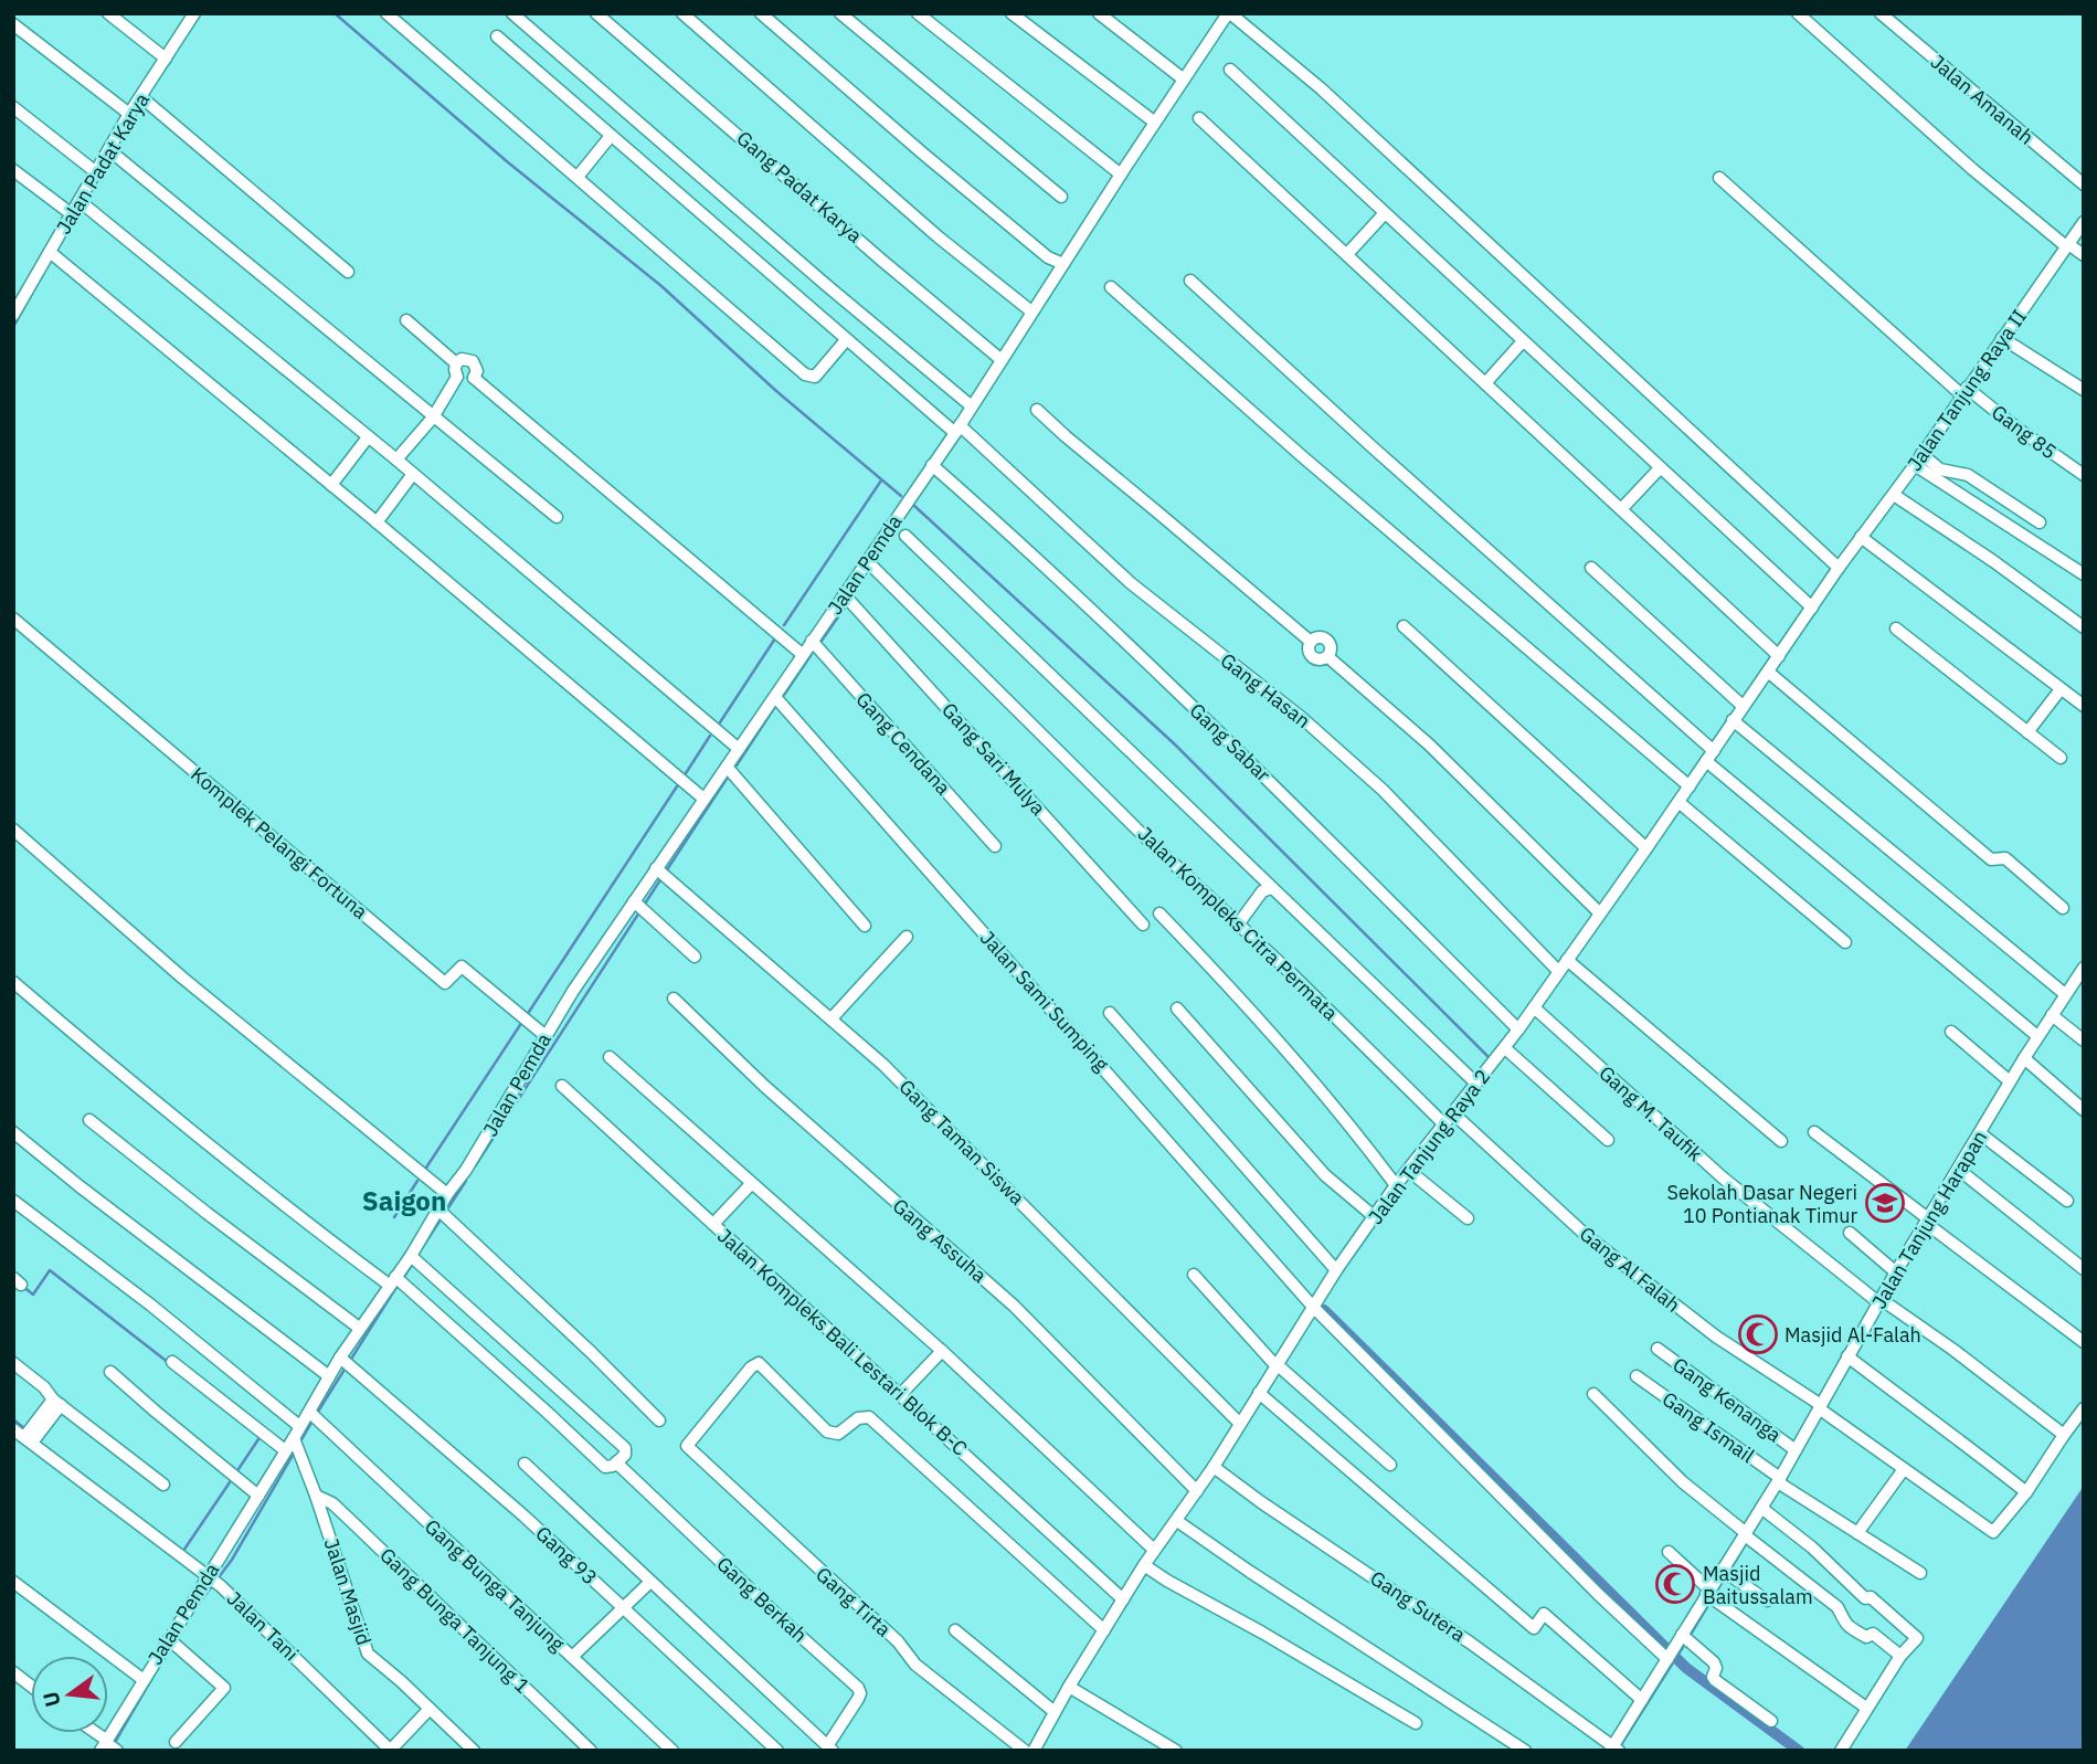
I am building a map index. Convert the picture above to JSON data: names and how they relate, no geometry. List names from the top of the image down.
{
  "streets": {
    "street": [
      "Jalan Amanah",
      "Jalan Padat Karya",
      "Gang Padat Karya",
      "Jalan Tanjung Raya II",
      "Gang 85",
      "Jalan Pemda",
      "Gang Hasan",
      "Gang Sabar",
      "Gang Cendana",
      "Gang Sari Mulya",
      "Komplek Pelangi Fortuna",
      "Jalan Kompleks Citra Permata",
      "Jalan Sami Sumping",
      "Gang M. Taufik",
      "Gang Taman Siswa",
      "Jalan Tanjung Raya 2",
      "Jalan Tanjung Harapan",
      "Gang Assuha",
      "Gang Al Falah",
      "Jalan Kompleks Bali Lestari Blok B-C",
      "Gang Kenanga",
      "Gang Ismail",
      "Gang 93",
      "Gang Bunga Tanjung",
      "Jalan Masjid",
      "Gang Berkah",
      "Gang Tirta",
      "Gang Sutera",
      "Gang Bunga Tanjung 1",
      "Jalan Tani"
    ]
  },
  "crossings": [
    ["Gang Padat Karya", "Jalan Pemda"],
    ["Jalan Tanjung Raya II", "Gang 85"],
    ["Jalan Tanjung Raya II", "Jalan Tanjung Raya 2"],
    ["Jalan Pemda", "Gang Hasan"],
    ["Jalan Pemda", "Gang Sabar"],
    ["Jalan Pemda", "Gang Cendana"],
    ["Jalan Pemda", "Gang Sari Mulya"],
    ["Jalan Pemda", "Komplek Pelangi Fortuna"],
    ["Jalan Pemda", "Jalan Kompleks Citra Permata"],
    ["Jalan Pemda", "Jalan Sami Sumping"],
    ["Jalan Pemda", "Gang Taman Siswa"],
    ["Jalan Pemda", "Gang 93"],
    ["Jalan Pemda", "Gang Bunga Tanjung"],
    ["Jalan Pemda", "Jalan Masjid"],
    ["Jalan Pemda", "Gang Berkah"],
    ["Jalan Pemda", "Jalan Tani"],
    ["Gang Hasan", "Jalan Tanjung Raya 2"],
    ["Gang Sabar", "Jalan Tanjung Raya 2"],
    ["Jalan Kompleks Citra Permata", "Jalan Tanjung Raya 2"],
    ["Jalan Sami Sumping", "Jalan Tanjung Raya 2"],
    ["Jalan Sami Sumping", "Jalan Tanjung Harapan"],
    ["Gang M. Taufik", "Jalan Tanjung Raya 2"],
    ["Gang M. Taufik", "Jalan Tanjung Harapan"],
    ["Gang Taman Siswa", "Jalan Tanjung Raya 2"],
    ["Jalan Tanjung Raya 2", "Gang Assuha"],
    ["Jalan Tanjung Raya 2", "Gang Al Falah"],
    ["Jalan Tanjung Raya 2", "Jalan Kompleks Bali Lestari Blok B-C"],
    ["Jalan Tanjung Raya 2", "Gang Tirta"],
    ["Jalan Tanjung Raya 2", "Gang Sutera"],
    ["Jalan Tanjung Harapan", "Gang Al Falah"],
    ["Jalan Tanjung Harapan", "Gang Kenanga"],
    ["Jalan Tanjung Harapan", "Gang Ismail"],
    ["Jalan Tanjung Harapan", "Gang Sutera"],
    ["Jalan Masjid", "Gang Bunga Tanjung 1"]
  ],
  "districts": ["Saigon"],
  "places": {
    "school or university": ["Sekolah Dasar Negeri 10 Pontianak Timur"],
    "mosque": ["Masjid Al-Falah", "Masjid Baitussalam"]
  },
  "north": "left"
}
